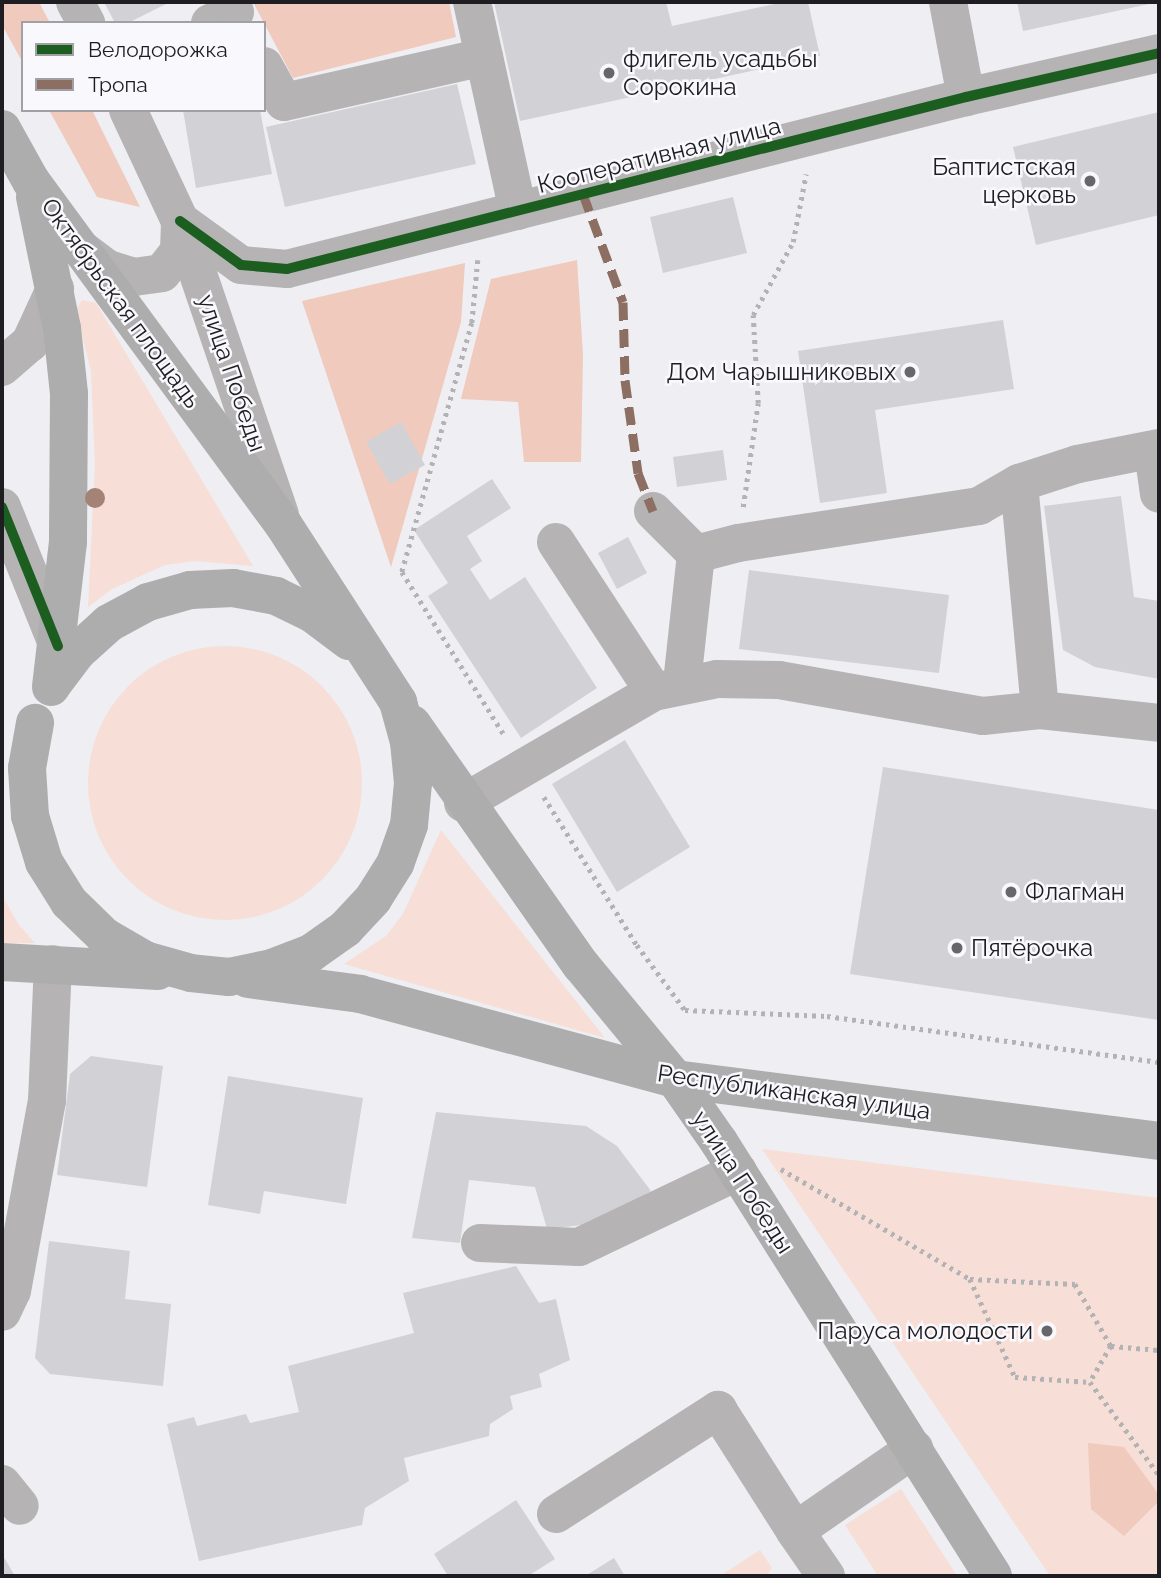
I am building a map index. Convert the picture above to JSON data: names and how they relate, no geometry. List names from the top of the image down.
{
  "streets": {
    "main road": ["Октябрьская площадь", "улица Победы", "Республиканская улица"],
    "street": ["Кооперативная улица"]
  },
  "crossings": [
    ["Кооперативная улица", "улица Победы"],
    ["Октябрьская площадь", "улица Победы"],
    ["Октябрьская площадь", "Республиканская улица"],
    ["улица Победы", "Республиканская улица"]
  ],
  "places": [
    "флигель усадьбы Сорокина",
    "Баптистская церковь",
    "Дом Чарышниковых",
    "Флагман",
    "Пятёрочка",
    "Паруса молодости"
  ],
  "legend": ["Велодорожка", "Тропа"]
}
